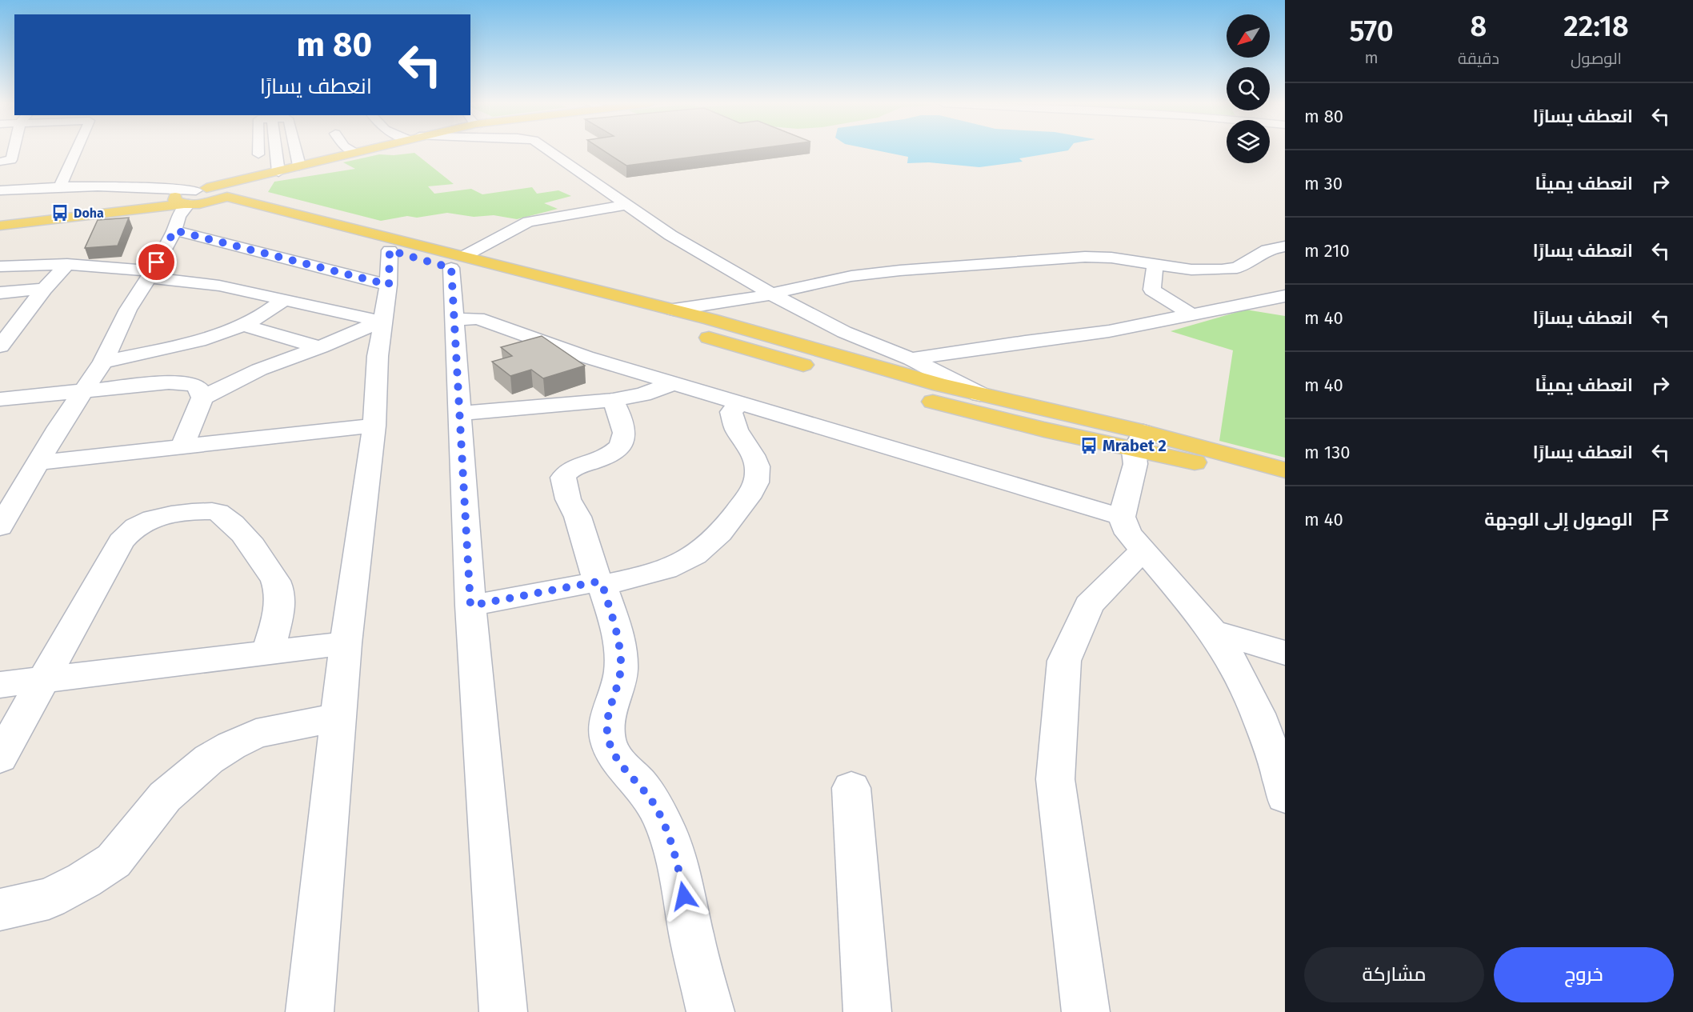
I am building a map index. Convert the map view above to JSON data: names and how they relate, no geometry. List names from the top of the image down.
{
  "places": {
    "bus stop": ["Doha", "Mrabet 2"]
  },
  "north": "bottom left",
  "page": {
    "eta": [
      "22:18",
      "الوصول",
      "8",
      "دقيقة",
      "570",
      "m"
    ],
    "turn": ["80 m", "انعطف يسارًا"],
    "list": [
      {
        "name": "انعطف يسارًا",
        "value": "80 m"
      },
      {
        "name": "انعطف يمينًا",
        "value": "30 m"
      },
      {
        "name": "انعطف يسارًا",
        "value": "210 m"
      },
      {
        "name": "انعطف يسارًا",
        "value": "40 m"
      },
      {
        "name": "انعطف يمينًا",
        "value": "40 m"
      },
      {
        "name": "انعطف يسارًا",
        "value": "130 m"
      },
      {
        "name": "الوصول إلى الوجهة",
        "value": "40 m"
      }
    ],
    "buttons": ["خروج", "مشاركة"]
  }
}
